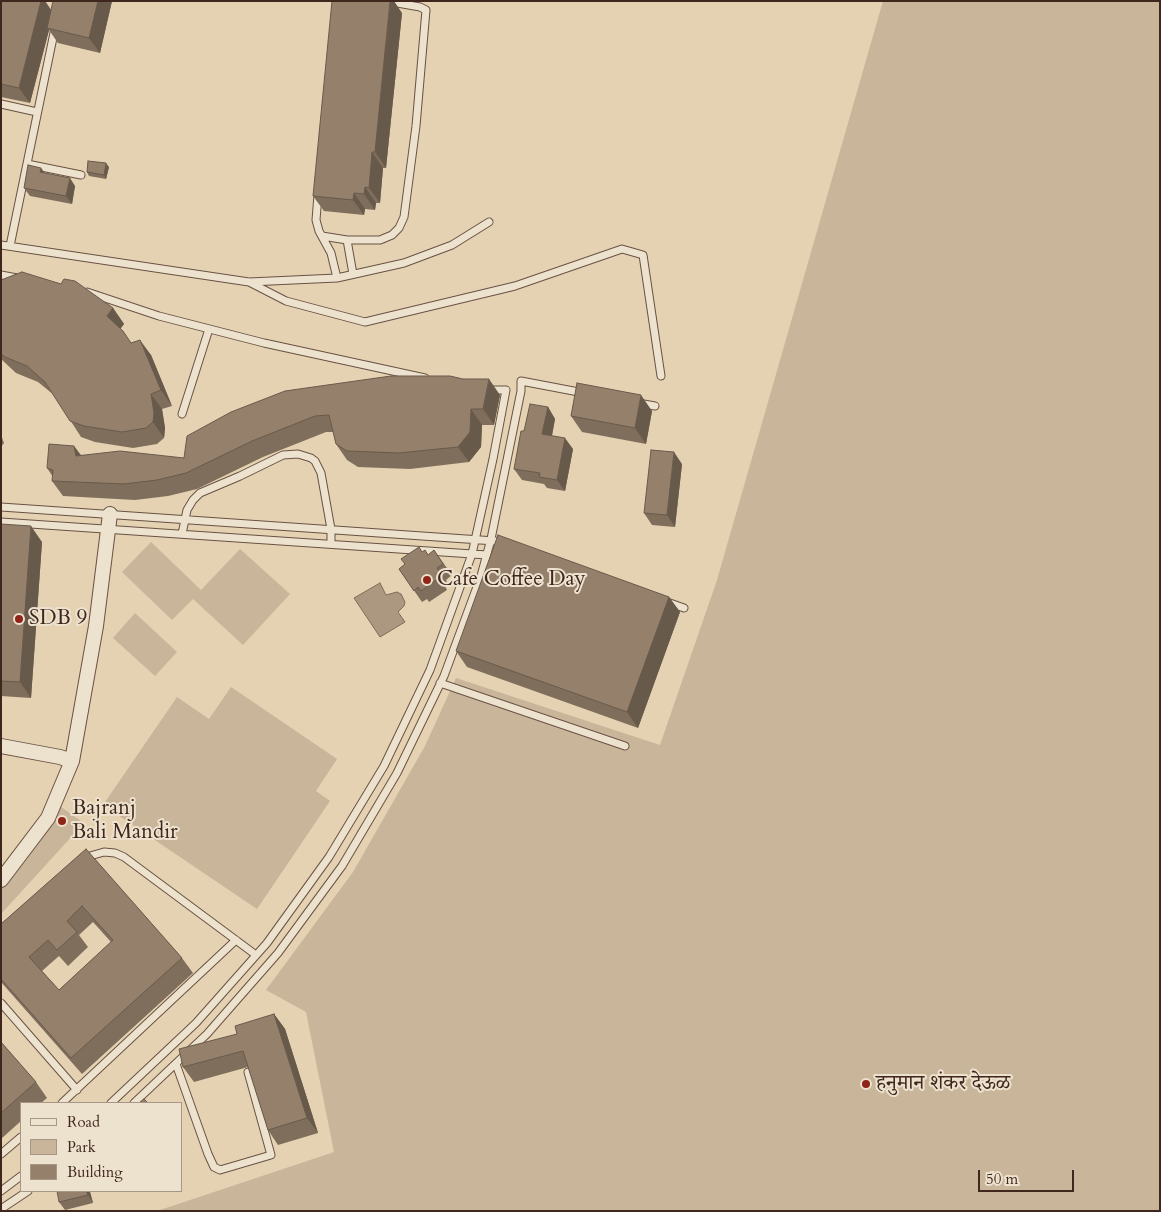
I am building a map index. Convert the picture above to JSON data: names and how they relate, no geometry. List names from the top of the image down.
{
  "places": [
    "Cafe Coffee Day",
    "SDB 9",
    "Bajranj Bali Mandir",
    "हनुमान शंकर देऊळ"
  ],
  "legend": ["Road", "Park", "Building"],
  "scale_bar": "50 m"
}
